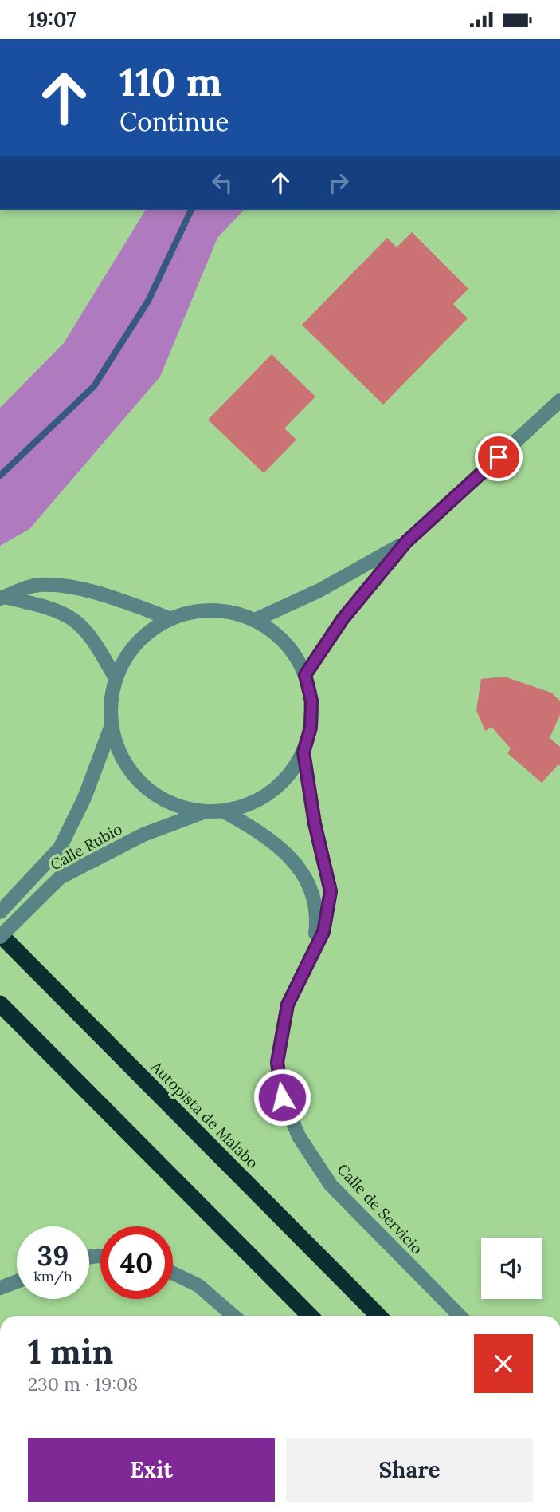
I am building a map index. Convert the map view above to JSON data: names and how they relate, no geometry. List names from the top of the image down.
{
  "streets": {
    "highway": ["Autopista de Malabo"],
    "street": ["Calle Rubio", "Calle de Servicio"]
  },
  "crossings": [
    ["Calle Rubio", "Autopista de Malabo"]
  ],
  "page": {
    "status": "19:07",
    "turn": ["110 m", "Continue"],
    "speed": "39 km/h",
    "limit": "40",
    "heading": ["1 min", "230 m · 19:08"],
    "buttons": ["Exit", "Share"]
  }
}
